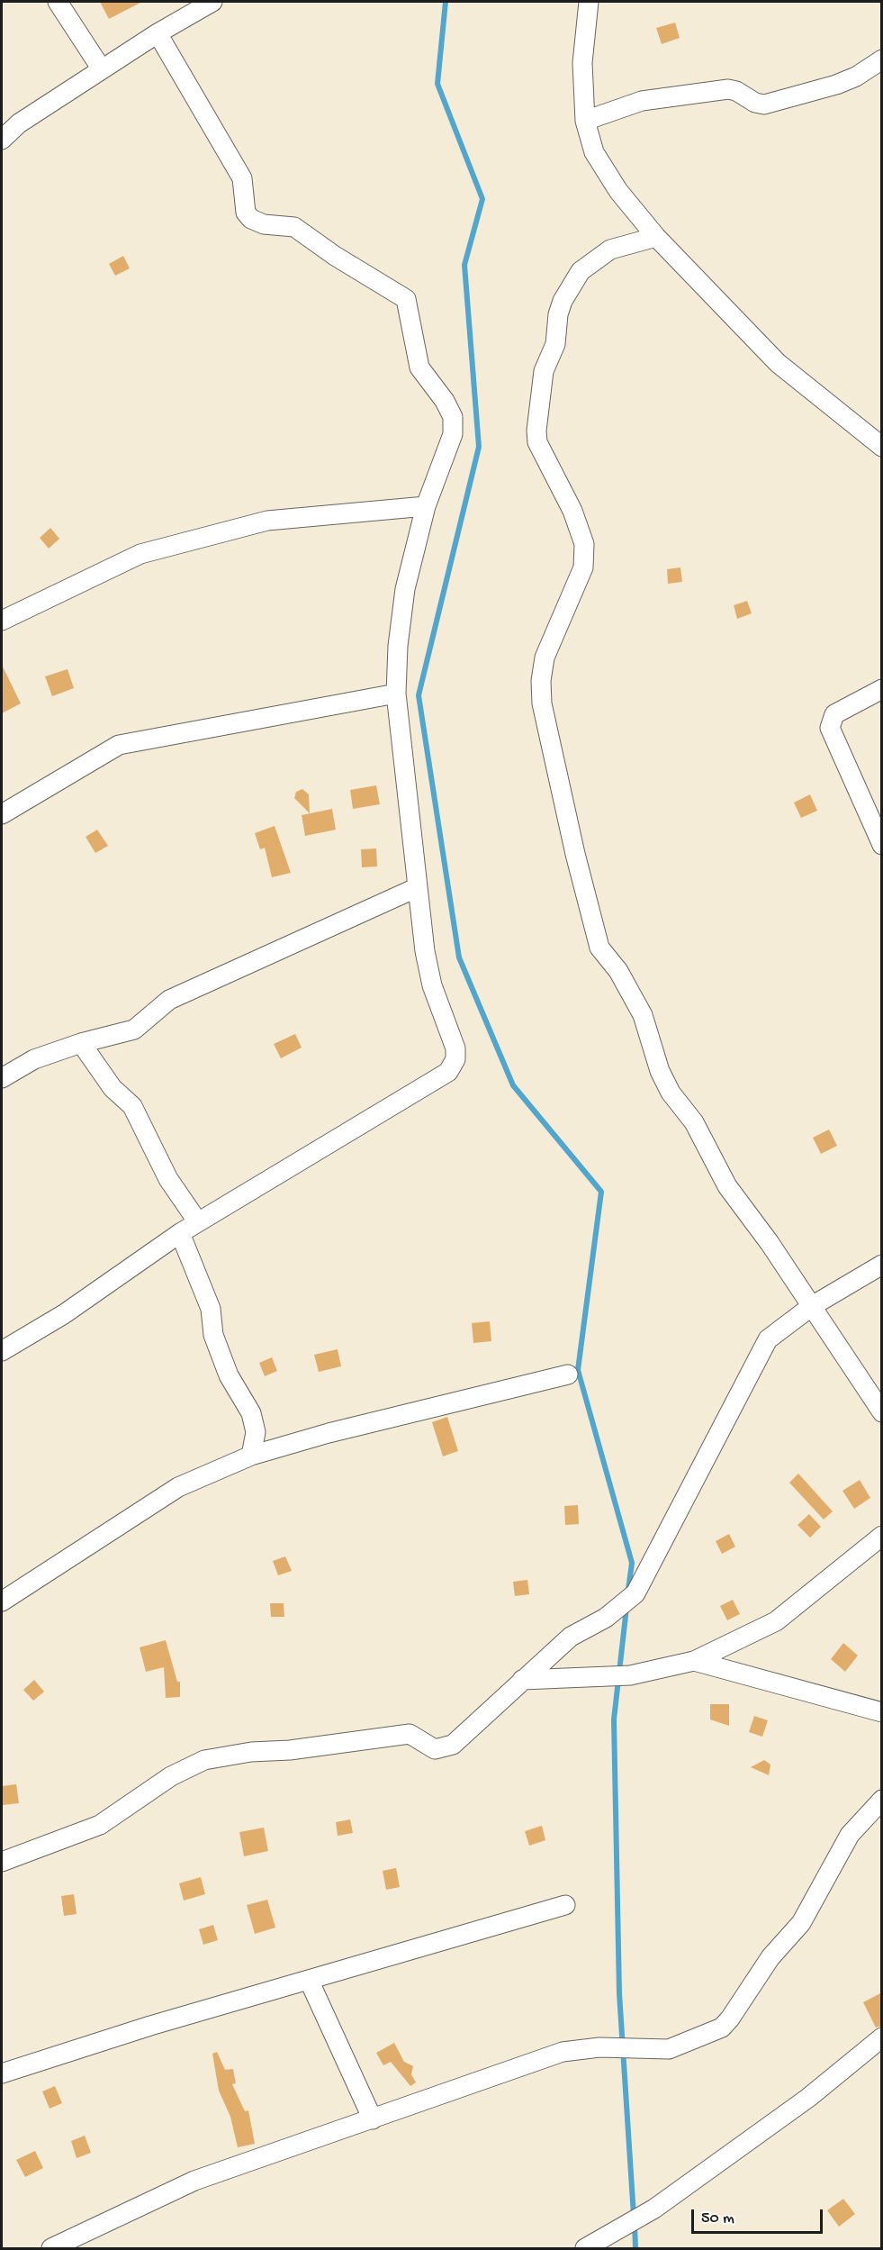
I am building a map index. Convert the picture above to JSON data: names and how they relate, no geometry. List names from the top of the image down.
{
  "scale_bar": "50 m"
}
